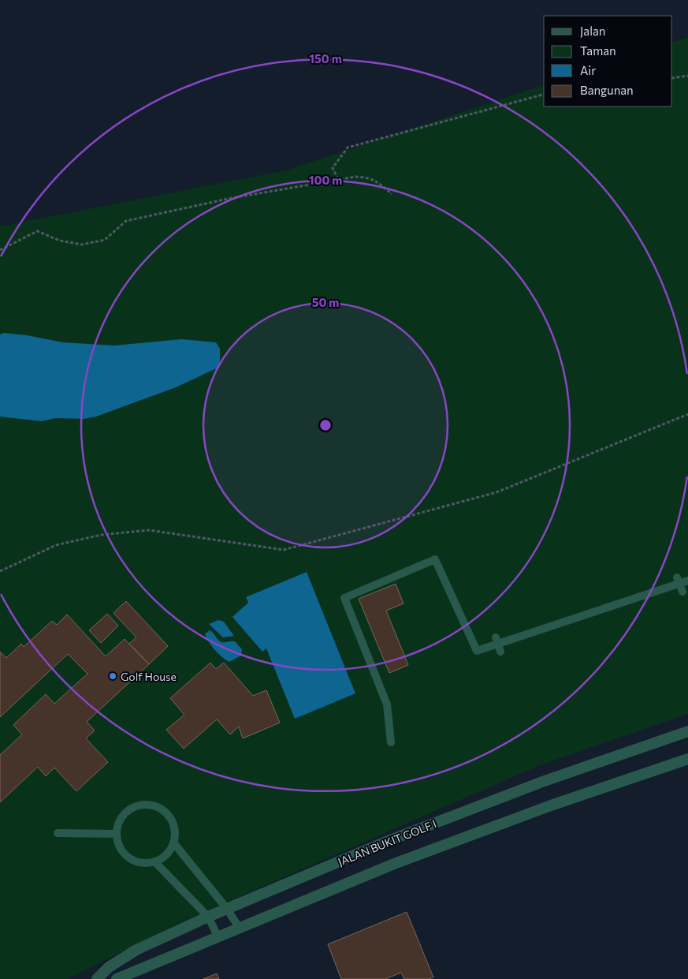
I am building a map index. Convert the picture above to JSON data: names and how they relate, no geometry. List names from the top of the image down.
{
  "streets": {
    "street": ["JALAN BUKIT GOLF I"]
  },
  "places": ["Golf House"],
  "legend": [
    "Jalan",
    "Taman",
    "Air",
    "Bangunan"
  ],
  "rings": ["150 m", "100 m", "50 m"]
}
